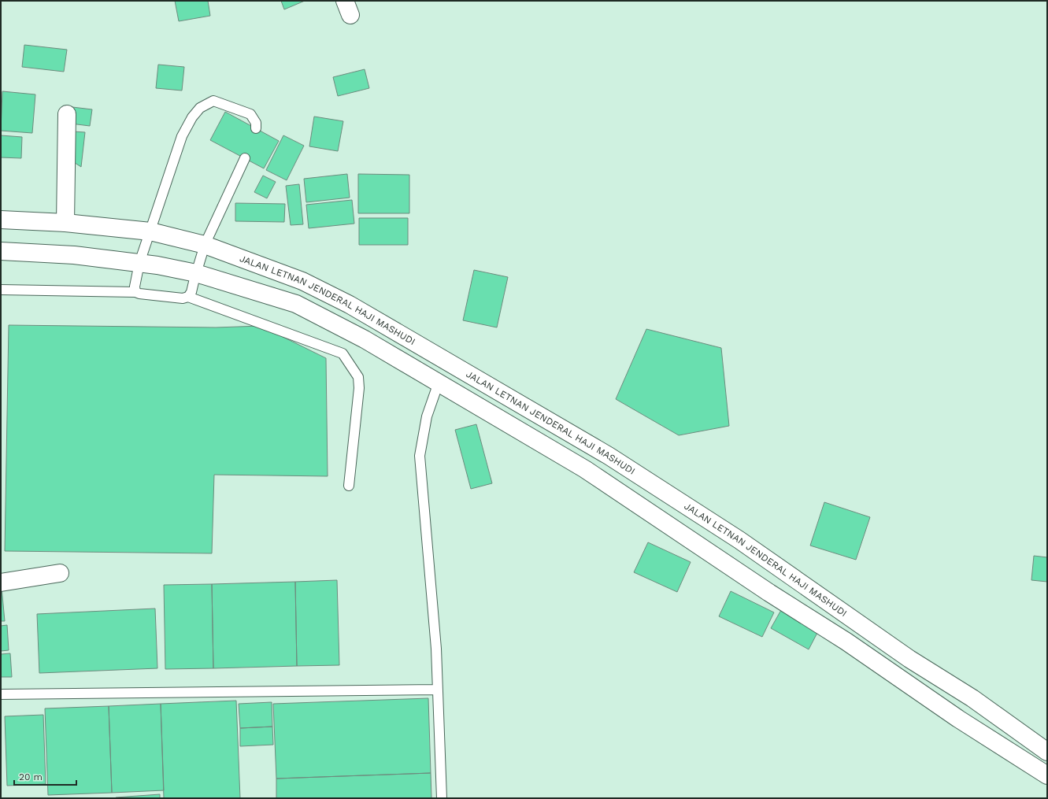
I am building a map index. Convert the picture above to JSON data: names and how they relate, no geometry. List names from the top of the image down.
{
  "streets": {
    "main road": ["JALAN LETNAN JENDERAL HAJI MASHUDI"]
  },
  "scale_bar": "20 m"
}
